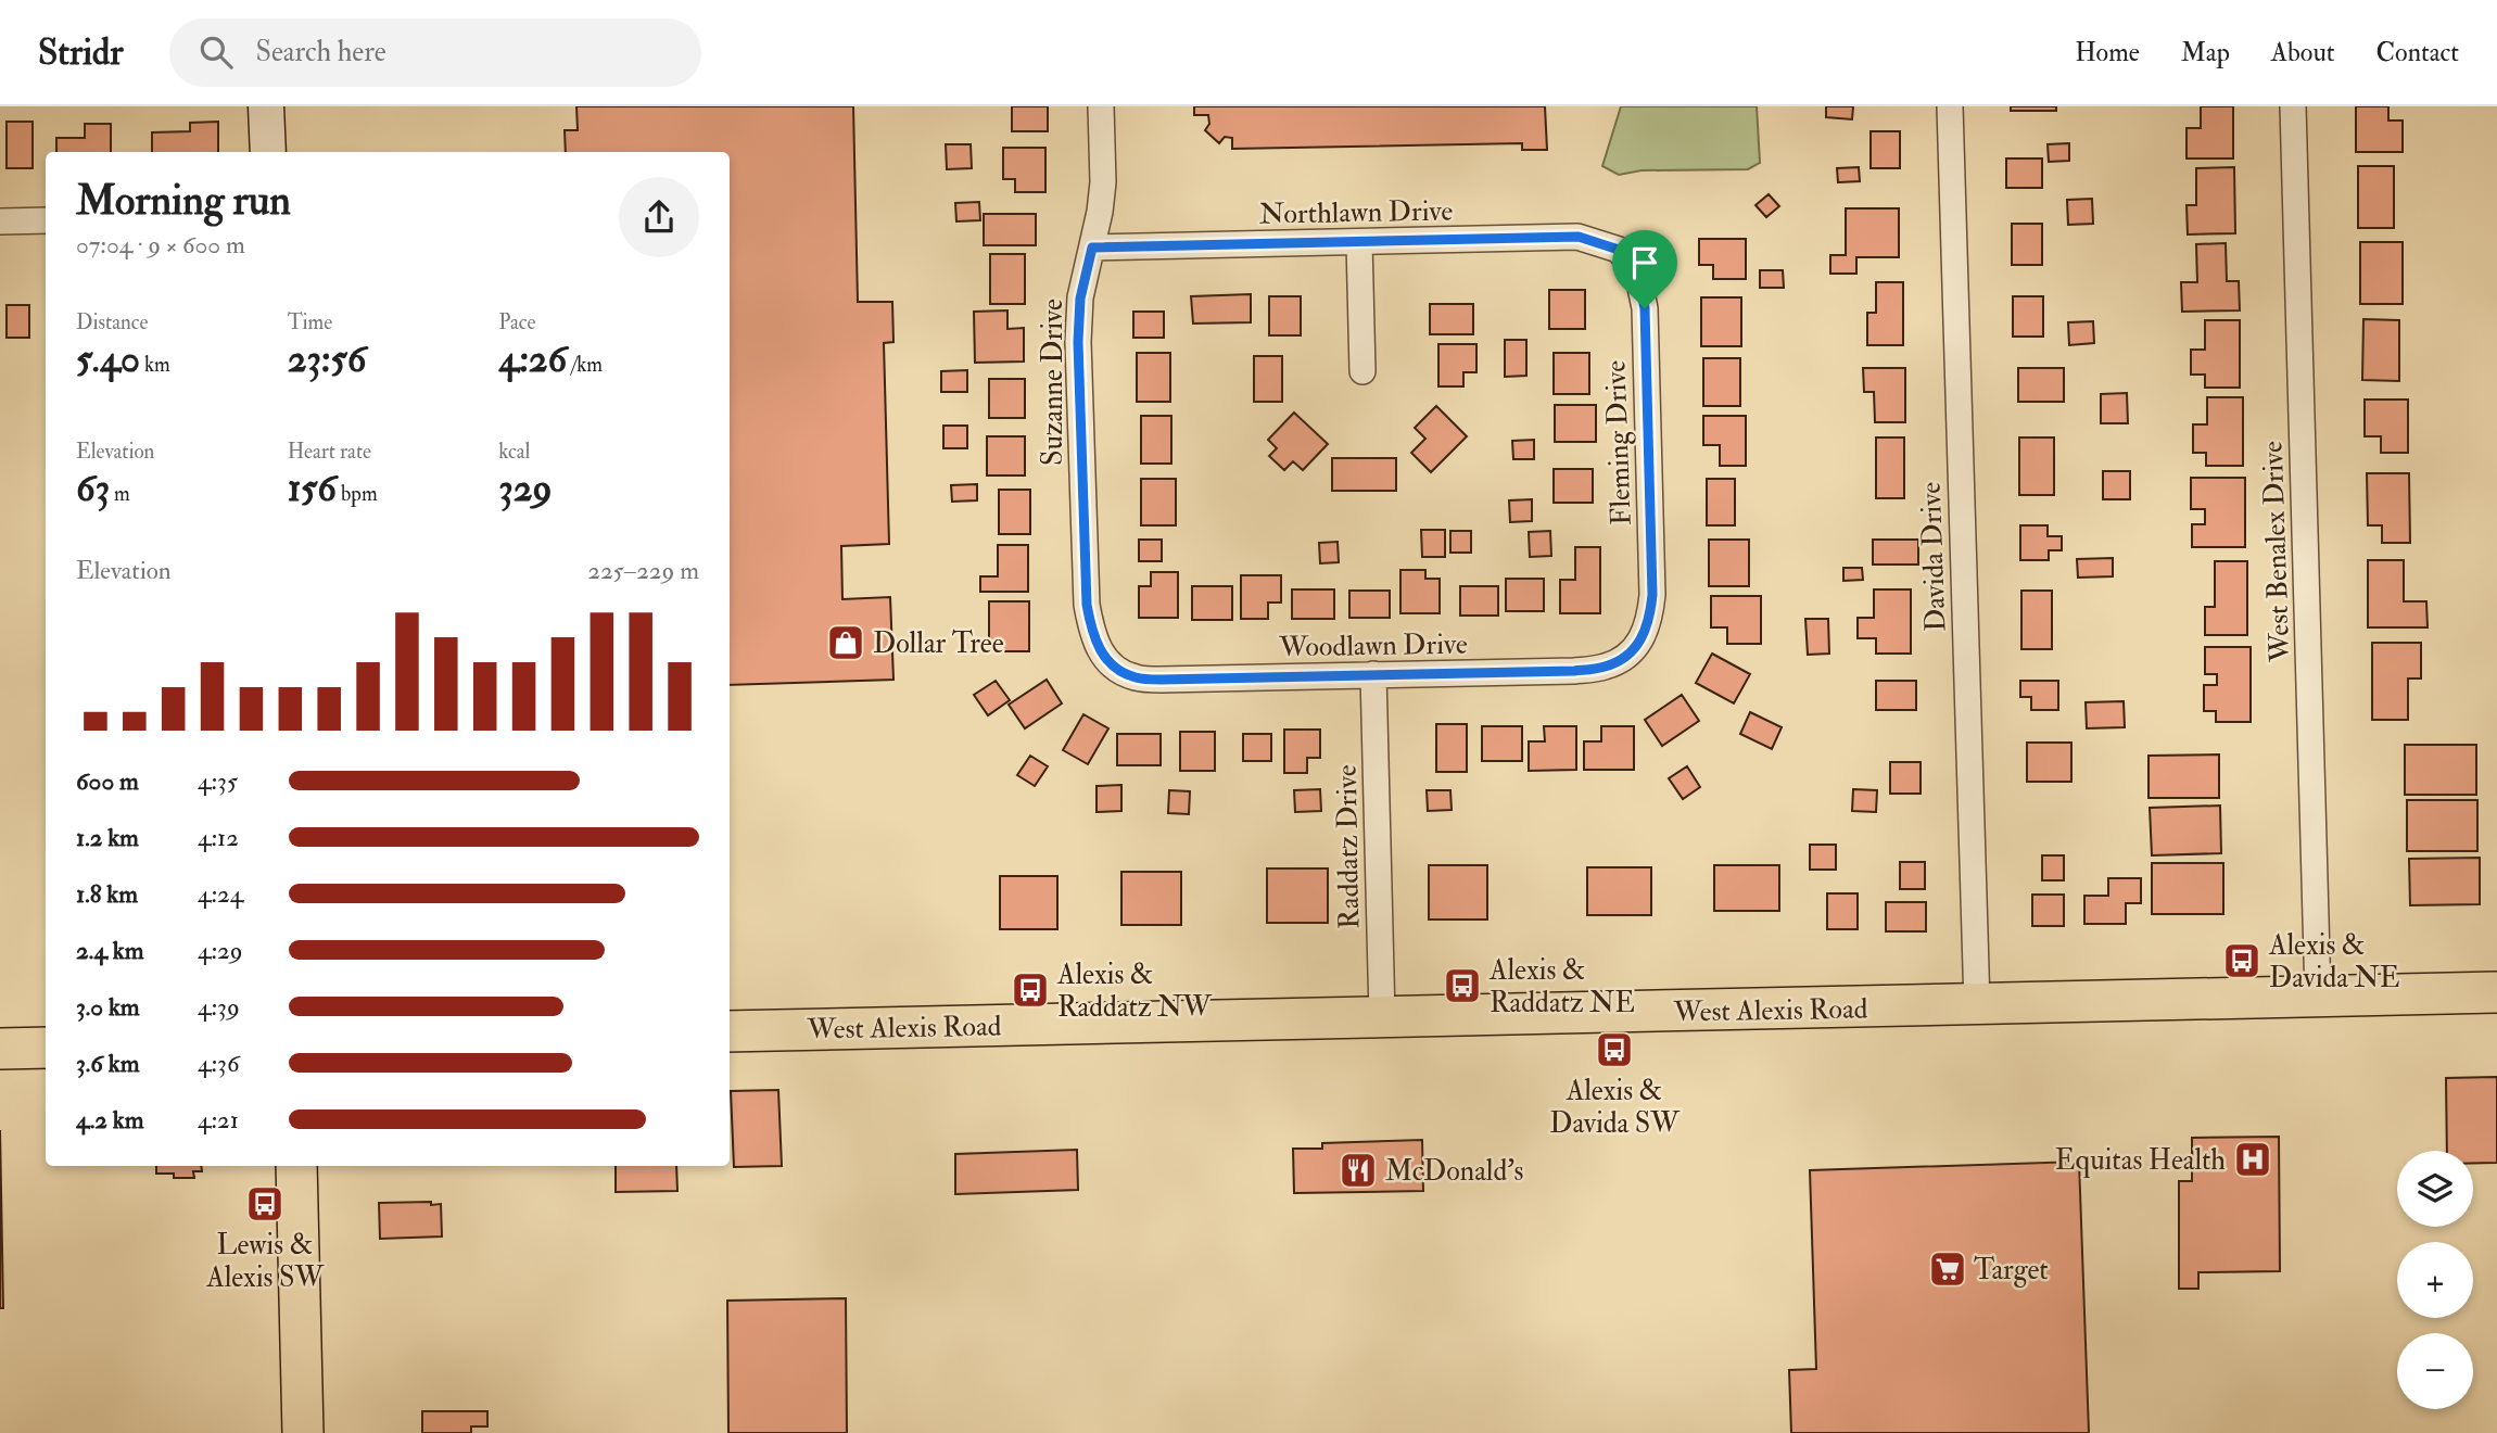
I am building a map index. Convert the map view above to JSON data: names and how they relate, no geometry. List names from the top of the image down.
{
  "streets": {
    "main road": ["West Alexis Road"],
    "street": [
      "Northlawn Drive",
      "Suzanne Drive",
      "Fleming Drive",
      "West Benalex Drive",
      "Davida Drive",
      "Woodlawn Drive",
      "Raddatz Drive"
    ]
  },
  "crossings": [
    ["Northlawn Drive", "Suzanne Drive"],
    ["Northlawn Drive", "Fleming Drive"],
    ["Suzanne Drive", "Woodlawn Drive"],
    ["Fleming Drive", "Woodlawn Drive"],
    ["West Benalex Drive", "West Alexis Road"],
    ["Davida Drive", "West Alexis Road"],
    ["Woodlawn Drive", "Raddatz Drive"],
    ["Raddatz Drive", "West Alexis Road"]
  ],
  "places": {
    "shop": ["Dollar Tree"],
    "bus stop": [
      "Alexis & Davida NE",
      "Alexis & Raddatz NE",
      "Alexis & Raddatz NW",
      "Alexis & Davida SW",
      "Lewis & Alexis SW"
    ],
    "hospital": ["Equitas Health"],
    "restaurant": ["McDonald's"],
    "supermarket": ["Target"]
  },
  "page": {
    "header": "Stridr",
    "search": "Search here",
    "nav": [
      "Home",
      "Map",
      "About",
      "Contact"
    ],
    "heading": ["Morning run", "07:04 · 9 × 600 m"],
    "stats": [
      ["Distance", "5.40 km"],
      ["Time", "23:56"],
      ["Pace", "4:26 /km"],
      ["Elevation", "63 m"],
      ["Heart rate", "156 bpm"],
      ["kcal", "329"]
    ],
    "chart": ["Elevation", "225–229 m"],
    "list": [
      {
        "name": "600 m",
        "note": "4:35"
      },
      {
        "name": "1.2 km",
        "note": "4:12"
      },
      {
        "name": "1.8 km",
        "note": "4:24"
      },
      {
        "name": "2.4 km",
        "note": "4:29"
      },
      {
        "name": "3.0 km",
        "note": "4:39"
      },
      {
        "name": "3.6 km",
        "note": "4:36"
      },
      {
        "name": "4.2 km",
        "note": "4:21"
      }
    ],
    "map_buttons": ["+", "−"]
  }
}
